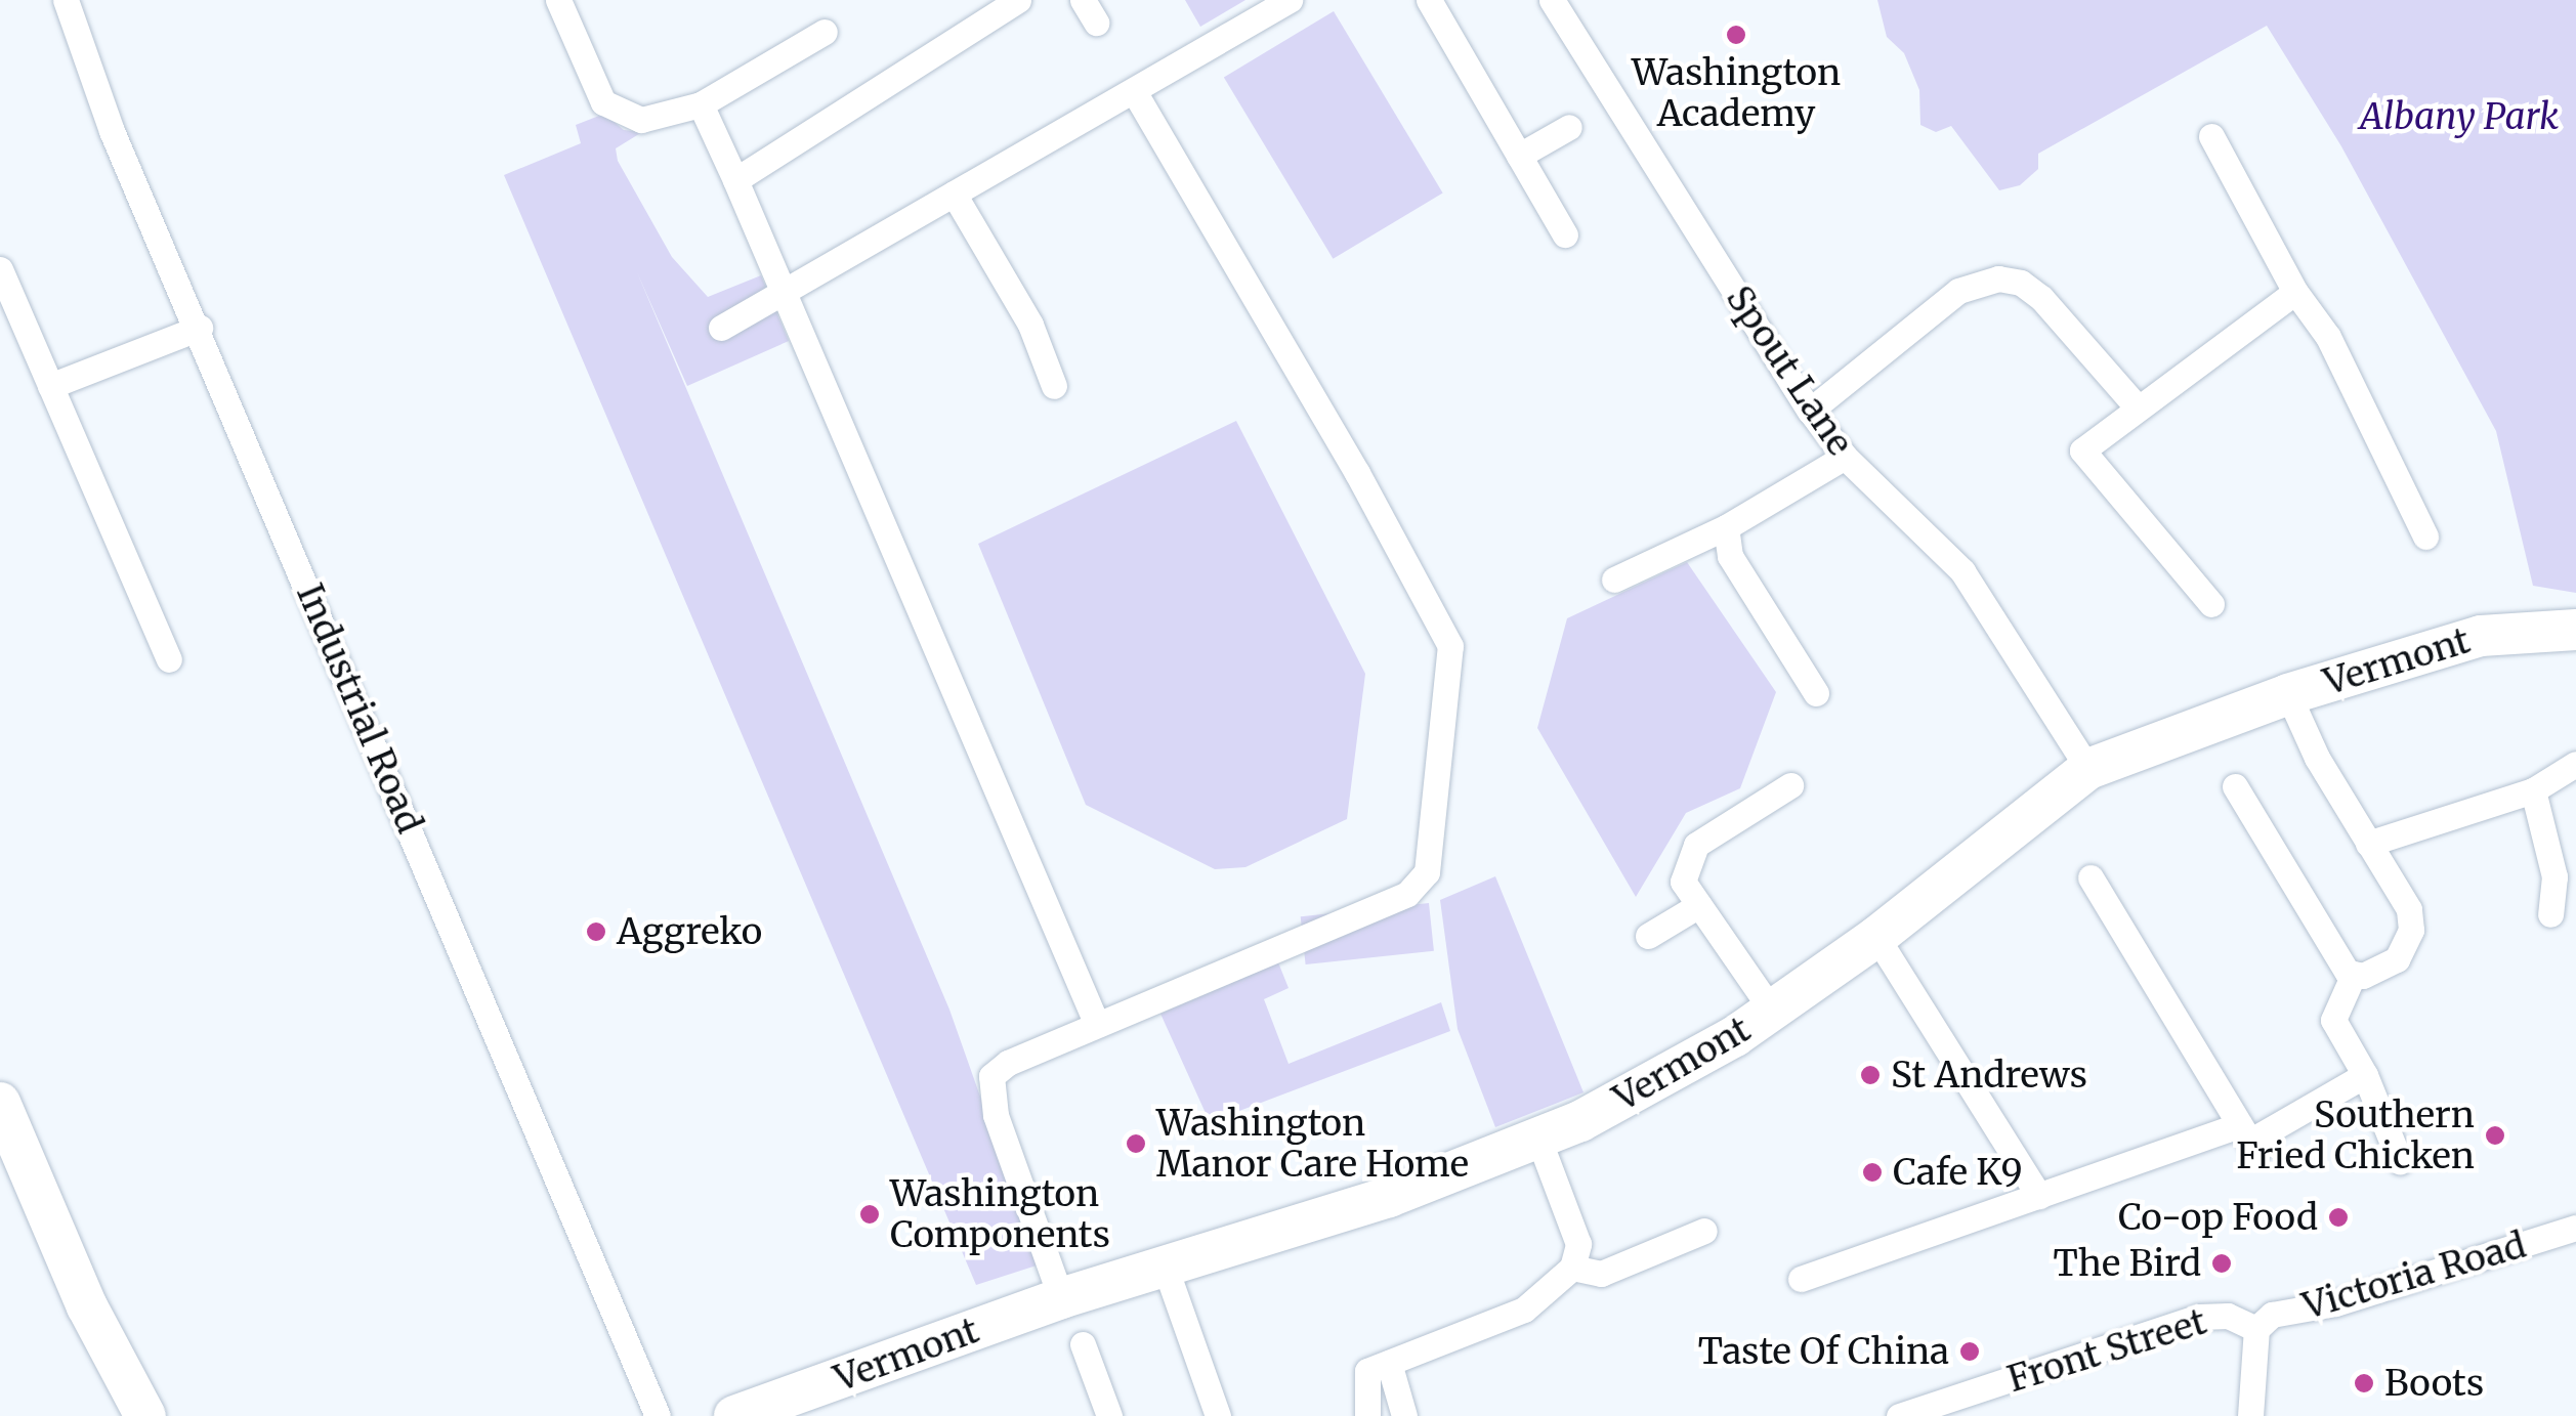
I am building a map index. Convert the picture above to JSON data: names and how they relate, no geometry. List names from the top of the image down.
{
  "streets": {
    "main road": ["Vermont"],
    "street": [
      "Spout Lane",
      "Industrial Road",
      "Victoria Road",
      "Front Street"
    ]
  },
  "crossings": [
    ["Spout Lane", "Vermont"],
    ["Victoria Road", "Front Street"]
  ],
  "parks": ["Albany Park"],
  "places": [
    "Washington Academy",
    "Aggreko",
    "St Andrews",
    "Southern Fried Chicken",
    "Washington Manor Care Home",
    "Cafe K9",
    "Washington Components",
    "Co-op Food",
    "The Bird",
    "Taste Of China",
    "Boots"
  ]
}
